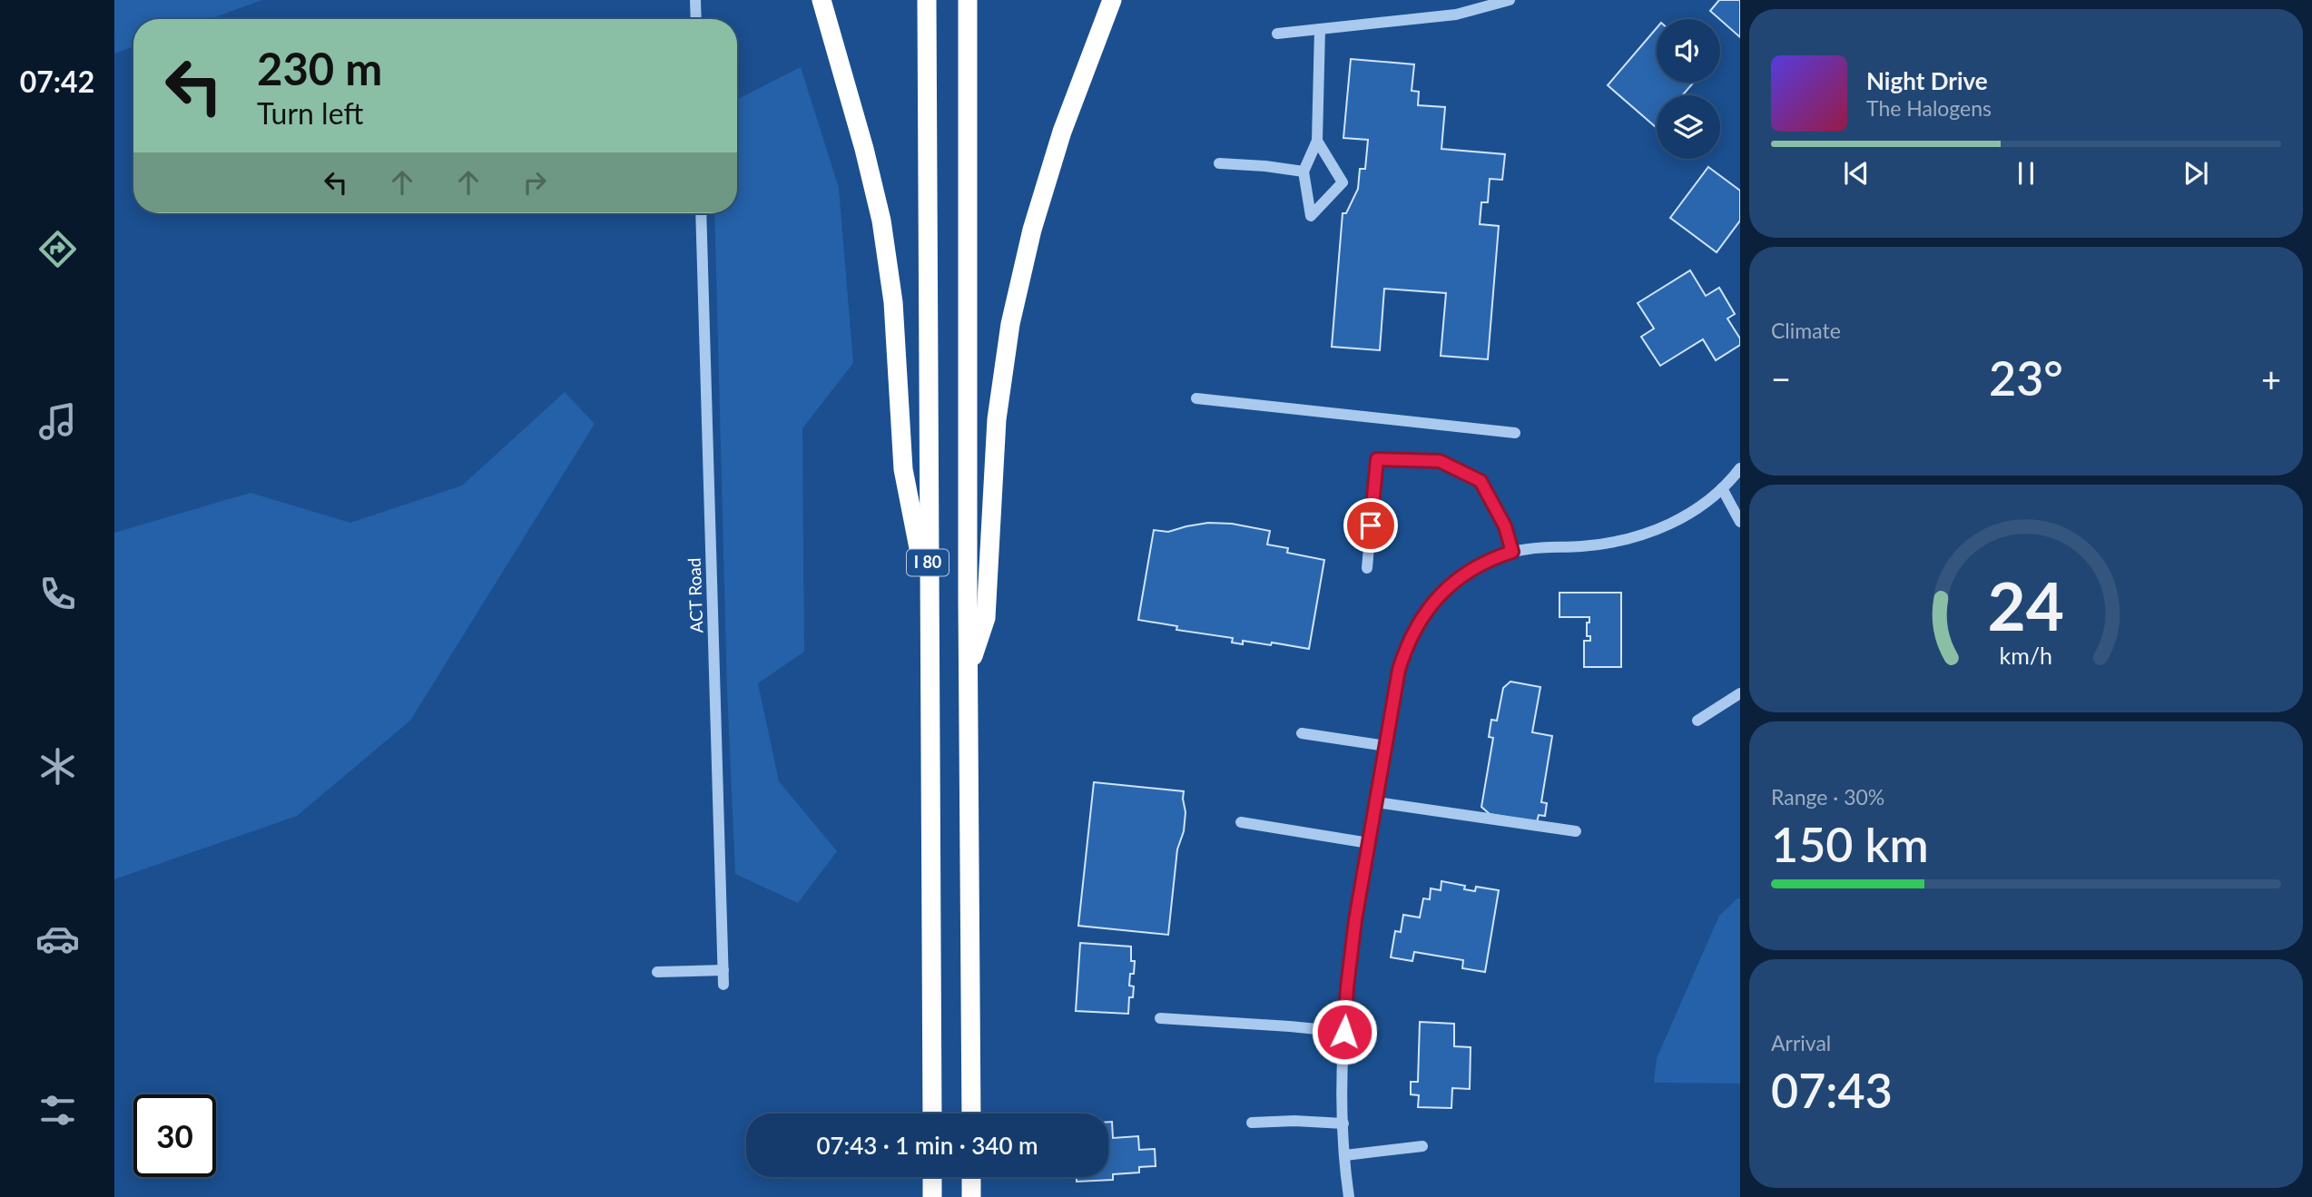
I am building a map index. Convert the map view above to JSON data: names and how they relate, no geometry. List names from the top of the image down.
{
  "streets": {
    "highway": ["I 80"],
    "street": ["ACT Road"]
  },
  "page": {
    "tabs": "07:42",
    "turn": ["230 m", "Turn left"],
    "song": ["Night Drive", "The Halogens"],
    "tile": [
      "Climate",
      ["Range · 30%", "150 km"],
      ["Arrival", "07:43"]
    ],
    "heat": ["−", "23°", "+"],
    "limit": "30",
    "trip": "07:43 · 1 min · 340 m",
    "gauge": ["24", "km/h"]
  }
}
